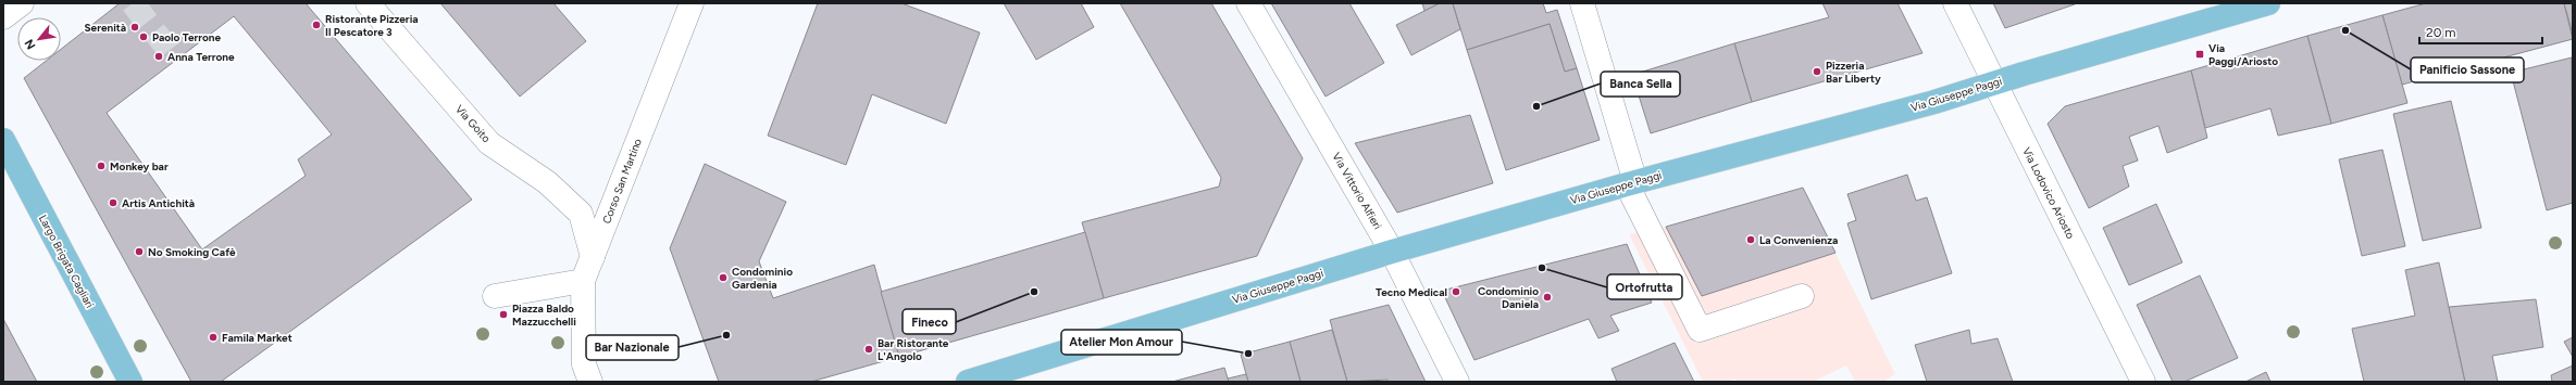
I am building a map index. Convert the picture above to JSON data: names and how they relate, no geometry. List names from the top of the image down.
{
  "streets": {
    "main road": ["Via Giuseppe Paggi", "Largo Brigata Cagliari"],
    "street": [
      "Via Goito",
      "Corso San Martino",
      "Via Vittorio Alfieri",
      "Via Lodovico Ariosto"
    ]
  },
  "crossings": [
    ["Via Giuseppe Paggi", "Via Vittorio Alfieri"],
    ["Via Giuseppe Paggi", "Via Lodovico Ariosto"],
    ["Via Goito", "Corso San Martino"]
  ],
  "places": {
    "other": [
      "Ristorante Pizzeria Il Pescatore 3",
      "Serenità",
      "Panificio Sassone",
      "Paolo Terrone",
      "Anna Terrone",
      "Pizzeria Bar Liberty",
      "Banca Sella",
      "Monkey bar",
      "Artis Antichità",
      "La Convenienza",
      "No Smoking Cafè",
      "Ortofrutta",
      "Condominio Gardenia",
      "Fineco",
      "Tecno Medical",
      "Condominio Daniela",
      "Piazza Baldo Mazzucchelli",
      "Bar Nazionale",
      "Famila Market",
      "Bar Ristorante L'Angolo",
      "Atelier Mon Amour"
    ],
    "transit": ["Via Paggi/Ariosto"]
  },
  "scale_bar": "20 m",
  "north": "bottom left"
}
